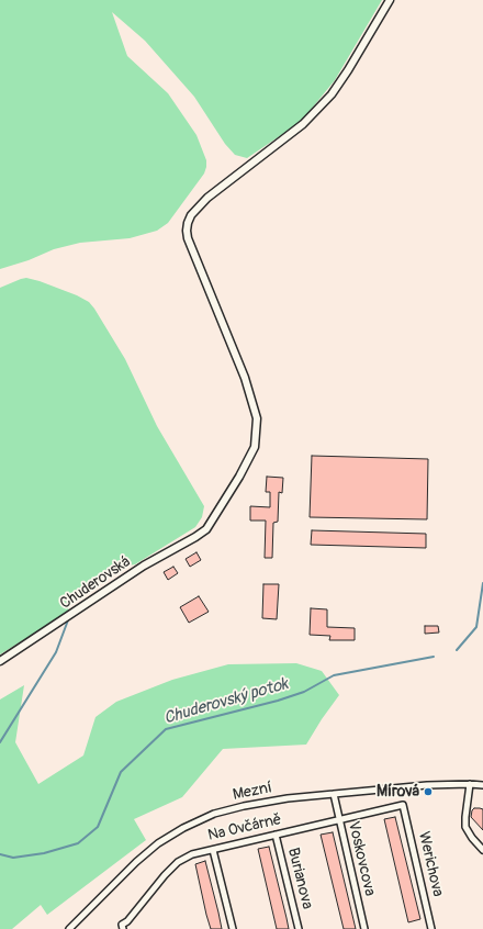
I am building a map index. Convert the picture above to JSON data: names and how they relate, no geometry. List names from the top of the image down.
{
  "streets": {
    "street": [
      "Chuderovská",
      "Mezní",
      "Na Ovčárně",
      "Voskovcova",
      "Werichova",
      "Burianova"
    ]
  },
  "crossings": [
    ["Mezní", "Voskovcova"],
    ["Na Ovčárně", "Voskovcova"],
    ["Na Ovčárně", "Werichova"],
    ["Na Ovčárně", "Burianova"]
  ],
  "water": ["Chuderovský potok"],
  "places": ["Mírová"]
}
